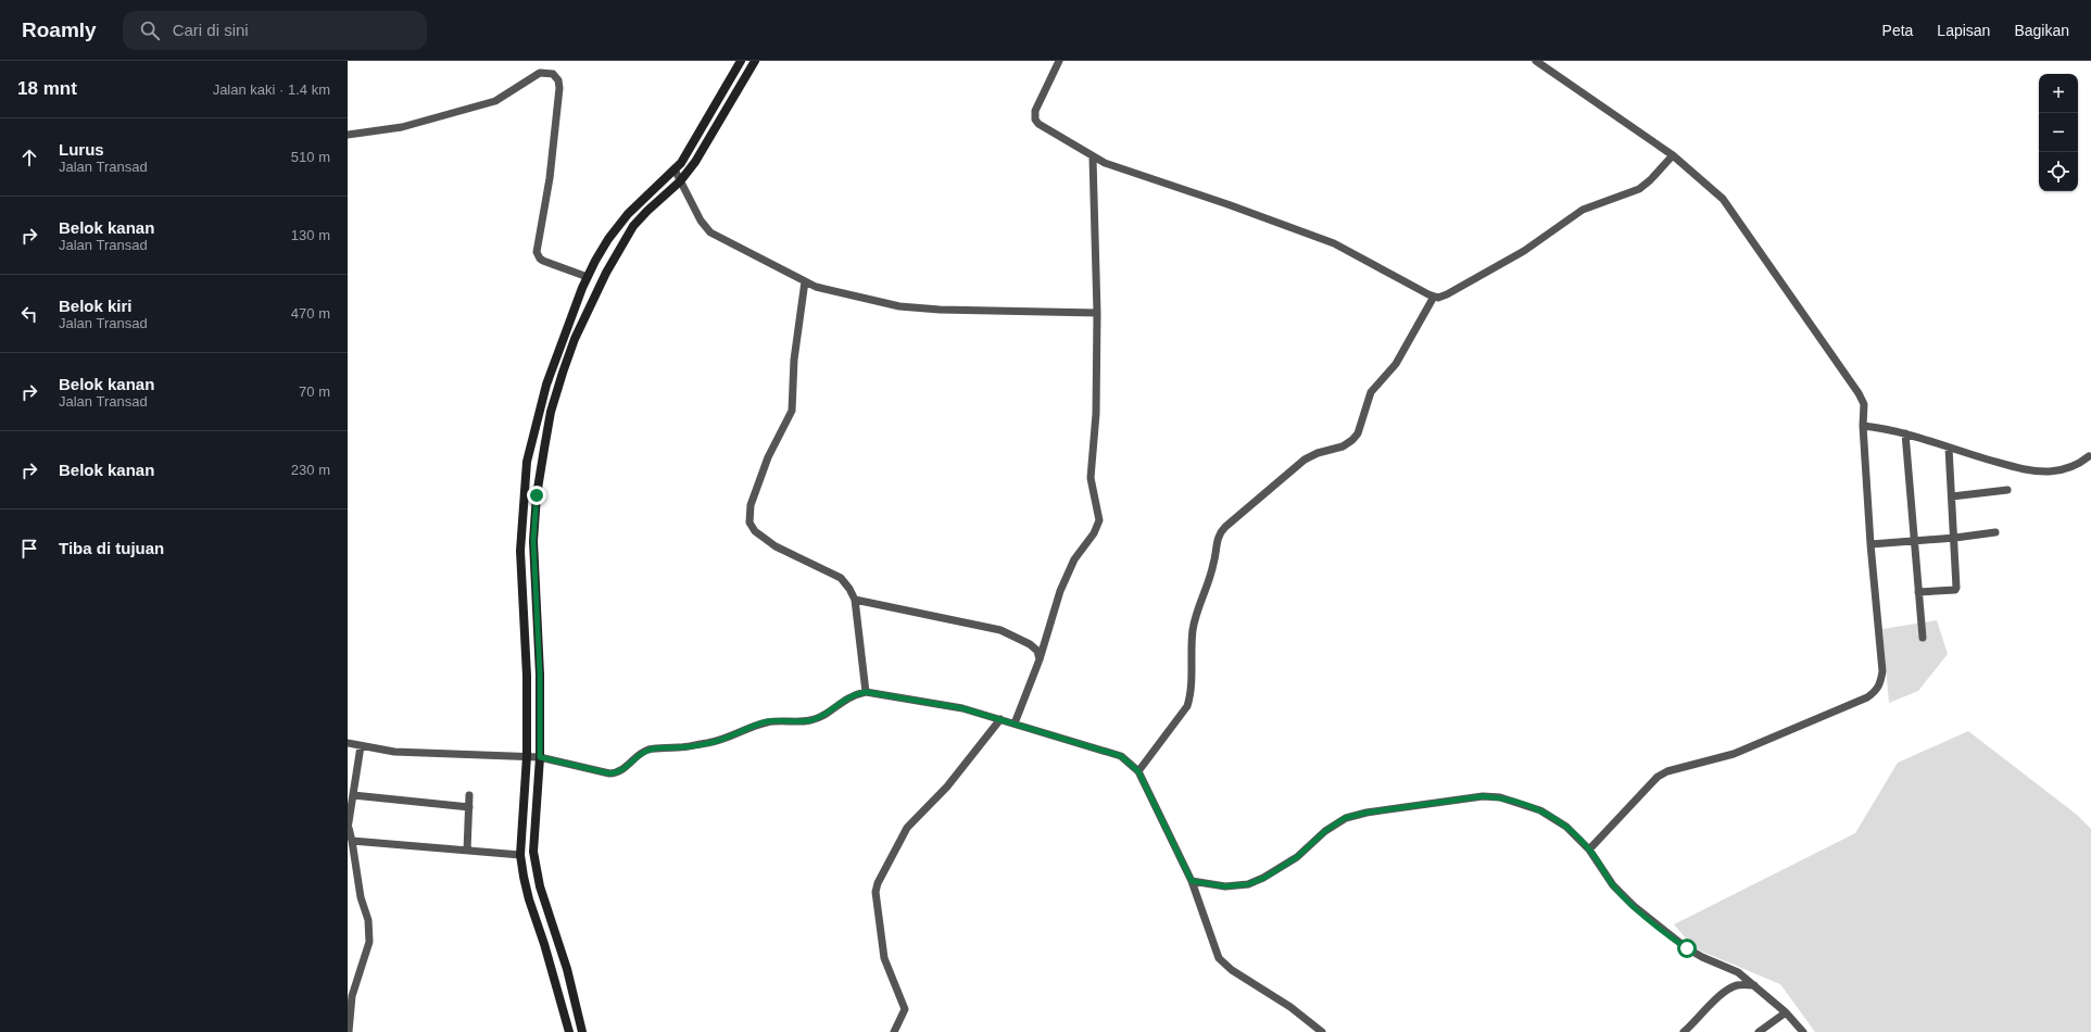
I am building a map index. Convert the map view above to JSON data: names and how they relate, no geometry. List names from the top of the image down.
{
  "page": {
    "header": "Roamly",
    "search": "Cari di sini",
    "nav": ["Peta", "Lapisan", "Bagikan"],
    "heading": ["18 mnt", "Jalan kaki · 1.4 km"],
    "map_buttons": ["+", "−"],
    "list": [
      ["Lurus", "Jalan Transad", "510 m"],
      ["Belok kanan", "Jalan Transad", "130 m"],
      ["Belok kiri", "Jalan Transad", "470 m"],
      ["Belok kanan", "Jalan Transad", "70 m"],
      ["Belok kanan", "230 m"],
      "Tiba di tujuan"
    ]
  }
}
